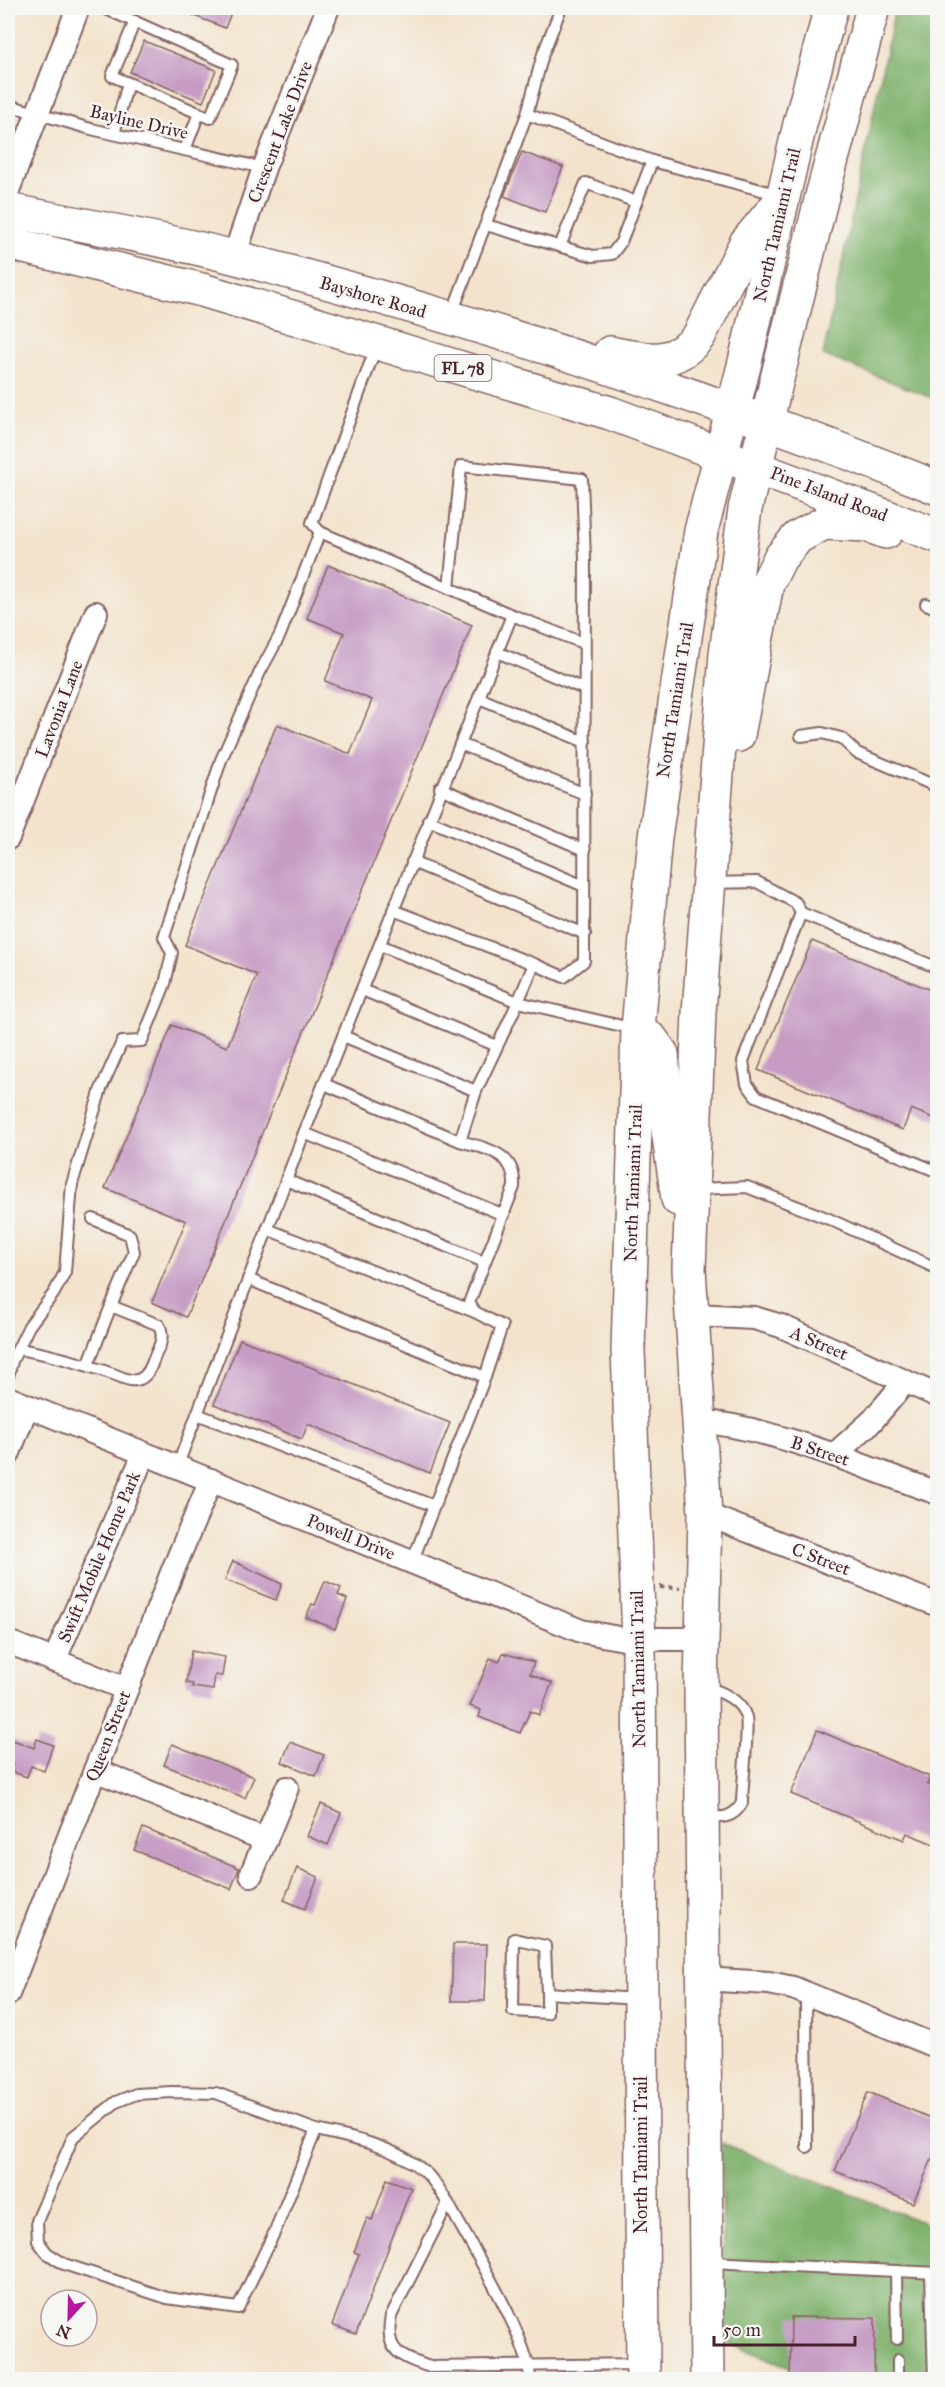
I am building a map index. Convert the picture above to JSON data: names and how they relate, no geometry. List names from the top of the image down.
{
  "streets": {
    "main road": [
      "North Tamiami Trail",
      "Bayshore Road",
      "FL 78",
      "Pine Island Road"
    ],
    "street": [
      "Crescent Lake Drive",
      "Lavonia Lane",
      "A Street",
      "B Street",
      "Powell Drive",
      "Swift Mobile Home Park",
      "C Street",
      "Queen Street"
    ],
    "lane": ["Bayline Drive"]
  },
  "crossings": [
    ["Bayline Drive", "Crescent Lake Drive"],
    ["Crescent Lake Drive", "Bayshore Road"],
    ["North Tamiami Trail", "Bayshore Road"],
    ["North Tamiami Trail", "FL 78"],
    ["North Tamiami Trail", "Pine Island Road"],
    ["North Tamiami Trail", "A Street"],
    ["North Tamiami Trail", "B Street"],
    ["North Tamiami Trail", "Powell Drive"],
    ["North Tamiami Trail", "C Street"],
    ["Bayshore Road", "FL 78"],
    ["FL 78", "Pine Island Road"],
    ["Powell Drive", "Swift Mobile Home Park"],
    ["Powell Drive", "Queen Street"],
    ["Swift Mobile Home Park", "Queen Street"]
  ],
  "scale_bar": "50 m",
  "north": "bottom"
}
